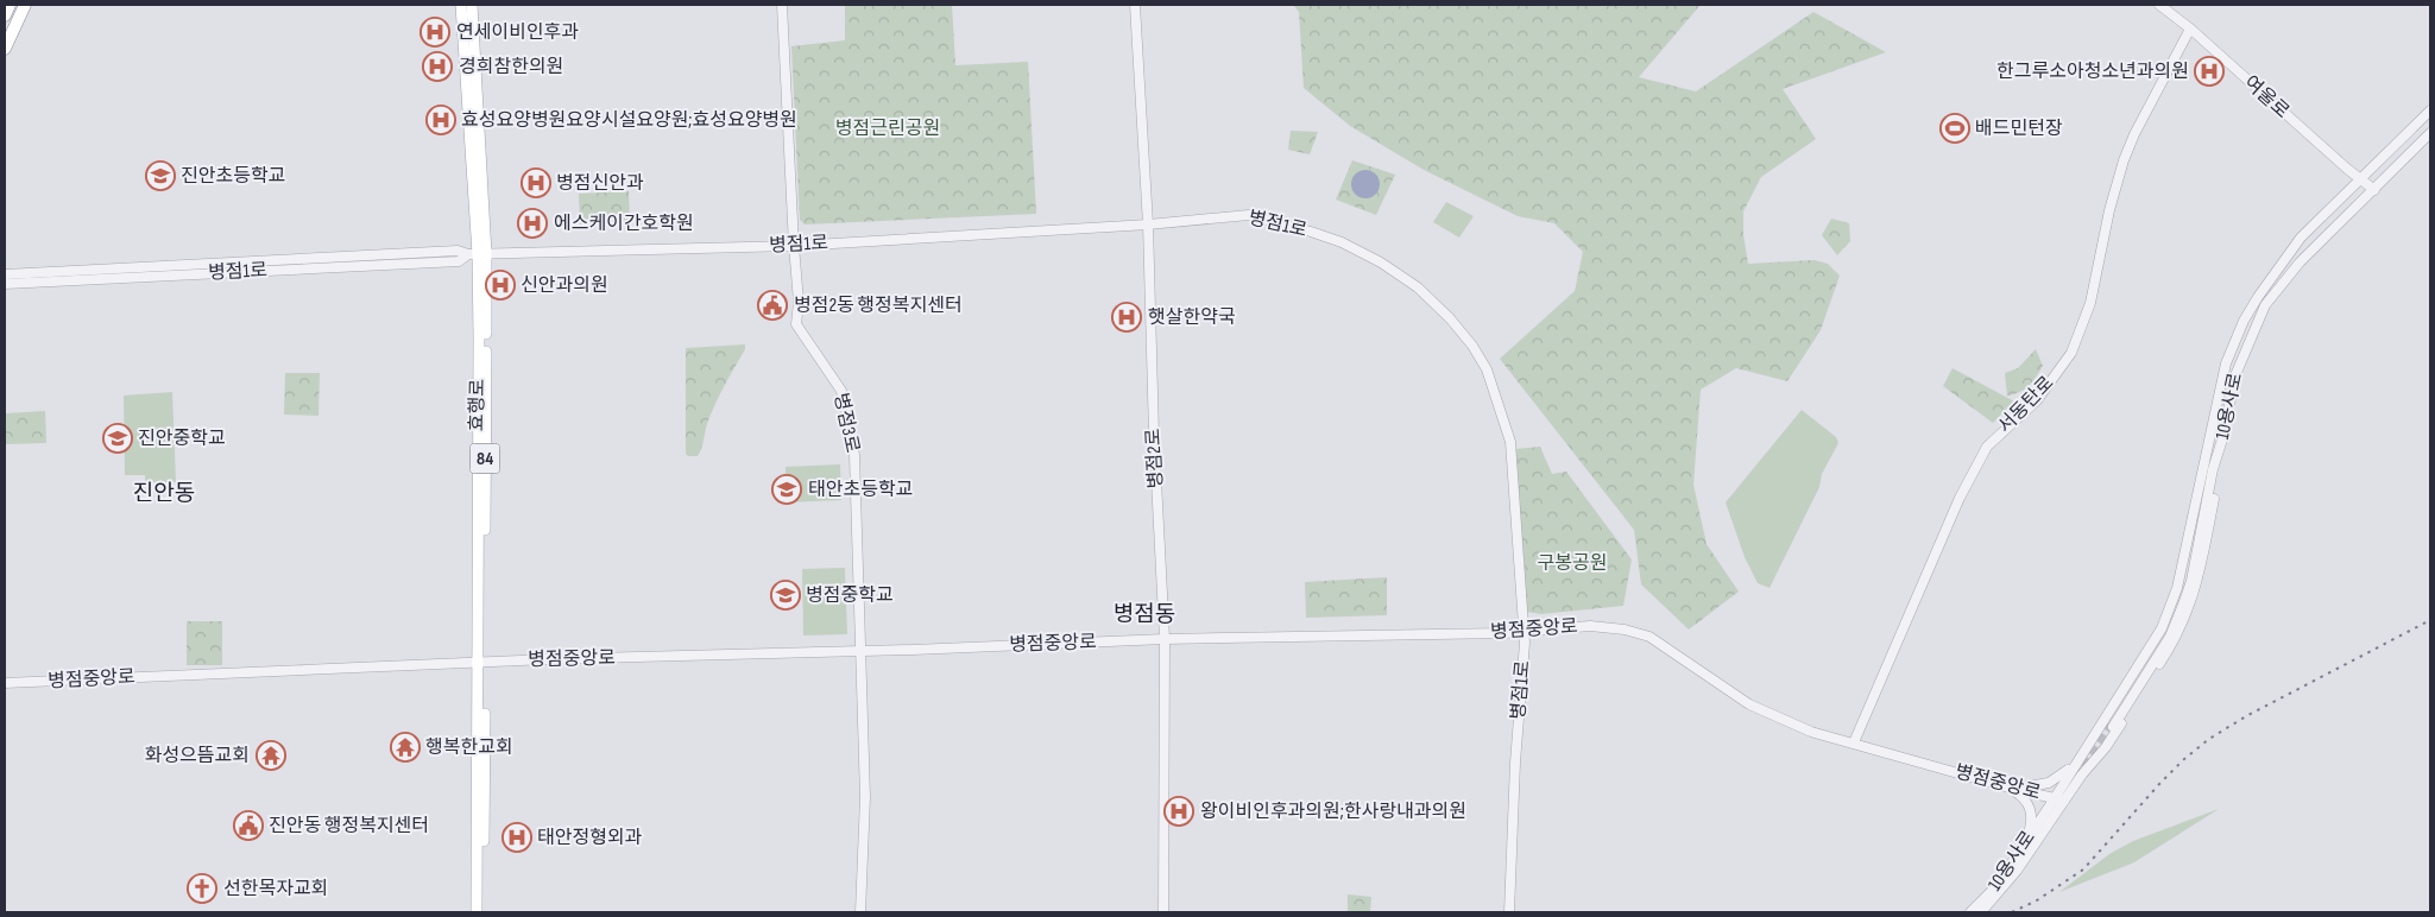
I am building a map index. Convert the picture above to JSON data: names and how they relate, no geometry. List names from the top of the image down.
{
  "streets": {
    "main road": ["효행로", "84"],
    "street": [
      "여울로",
      "병점1로",
      "서동탄로",
      "10용사로",
      "병점3로",
      "병점2로",
      "병점중앙로"
    ]
  },
  "crossings": [
    ["여울로", "서동탄로"],
    ["여울로", "10용사로"],
    ["병점1로", "효행로"],
    ["병점1로", "병점3로"],
    ["병점1로", "병점2로"],
    ["병점1로", "병점중앙로"],
    ["효행로", "병점중앙로"],
    ["서동탄로", "병점중앙로"],
    ["10용사로", "병점중앙로"],
    ["병점3로", "병점중앙로"],
    ["병점2로", "병점중앙로"]
  ],
  "districts": ["진안동", "병점동"],
  "parks": ["병점근린공원", "구봉공원"],
  "places": {
    "hospital": [
      "연세이비인후과",
      "경희참한의원",
      "한그루소아청소년과의원",
      "효성요양병원요양시설요양원;효성요양병원",
      "병점신안과",
      "에스케이간호학원",
      "신안과의원",
      "햇살한약국",
      "왕이비인후과의원;한사랑내과의원",
      "태안정형외과"
    ],
    "sports": ["배드민턴장"],
    "school or university": [
      "진안초등학교",
      "진안중학교",
      "태안초등학교",
      "병점중학교"
    ],
    "public building": ["병점2동 행정복지센터", "진안동 행정복지센터"],
    "temple": ["행복한교회", "화성으뜸교회"],
    "church": ["선한목자교회"]
  }
}
